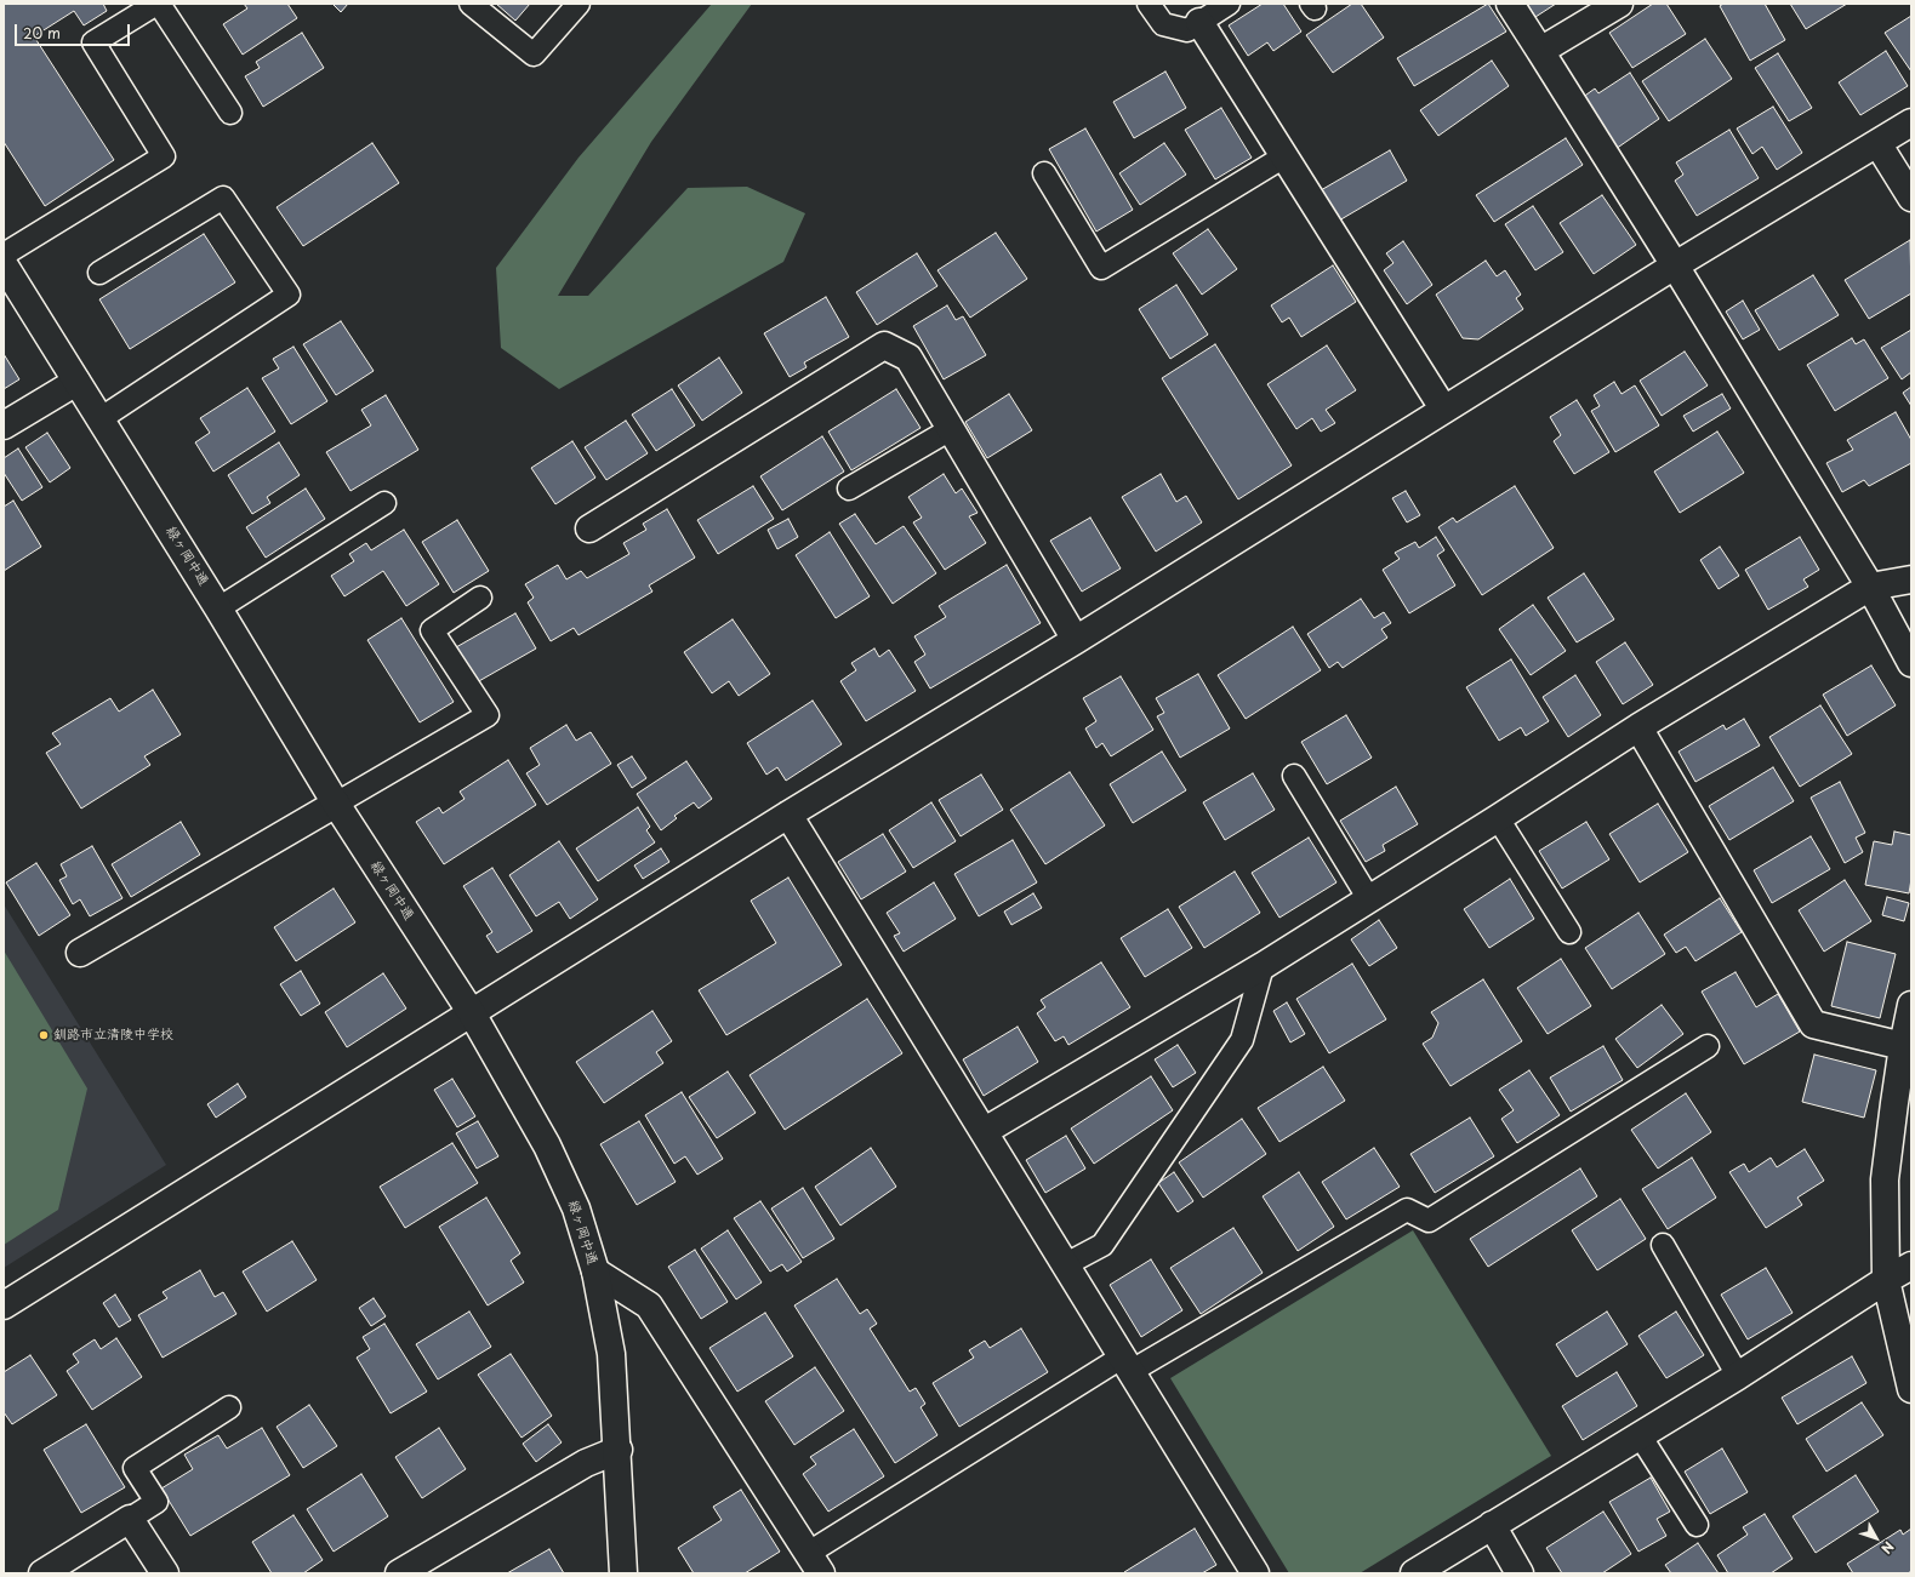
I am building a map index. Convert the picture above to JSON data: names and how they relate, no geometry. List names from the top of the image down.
{
  "streets": {
    "street": ["緑ヶ岡中通"]
  },
  "places": ["釧路市立清陵中学校"],
  "scale_bar": "20 m",
  "north": "bottom right"
}
